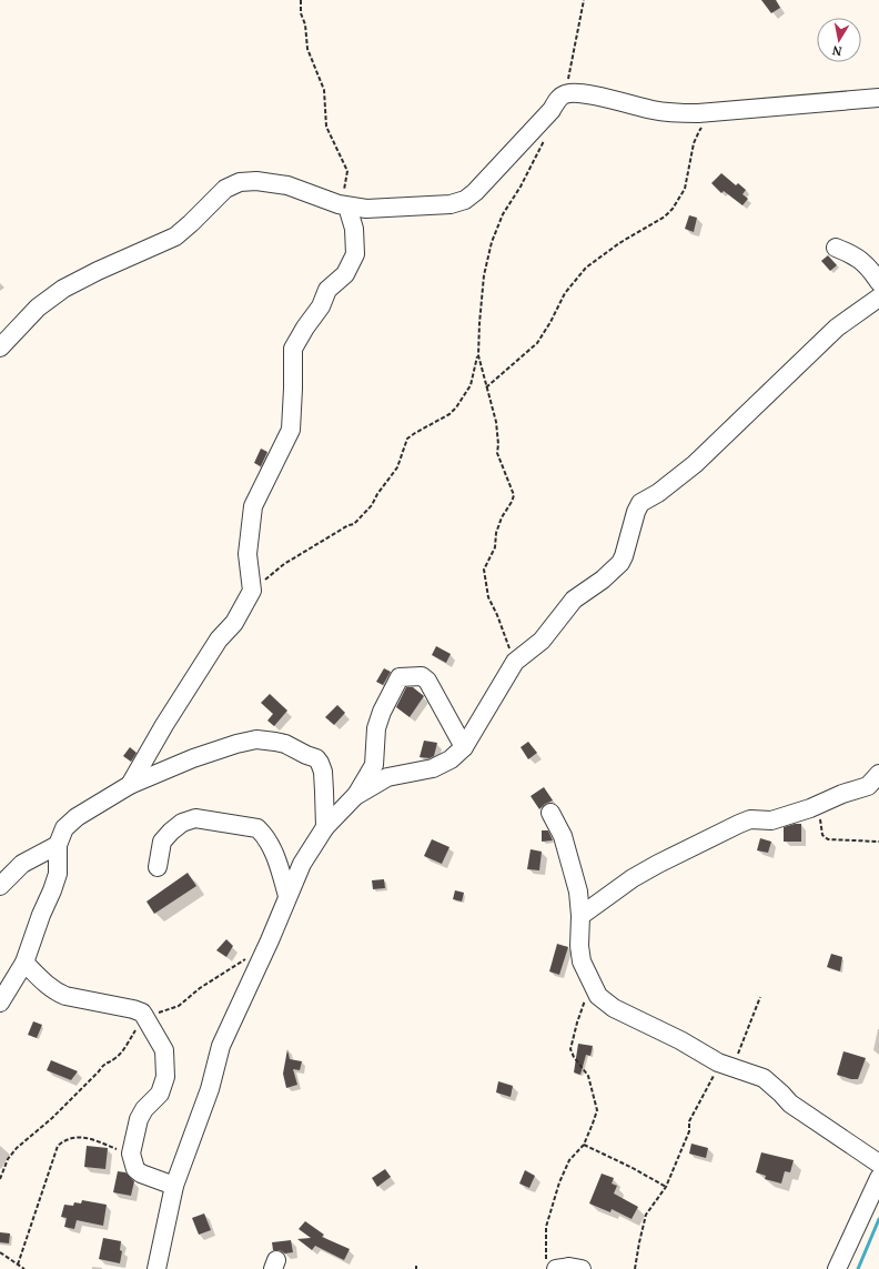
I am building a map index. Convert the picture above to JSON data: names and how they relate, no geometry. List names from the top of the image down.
{
  "north": "bottom"
}
